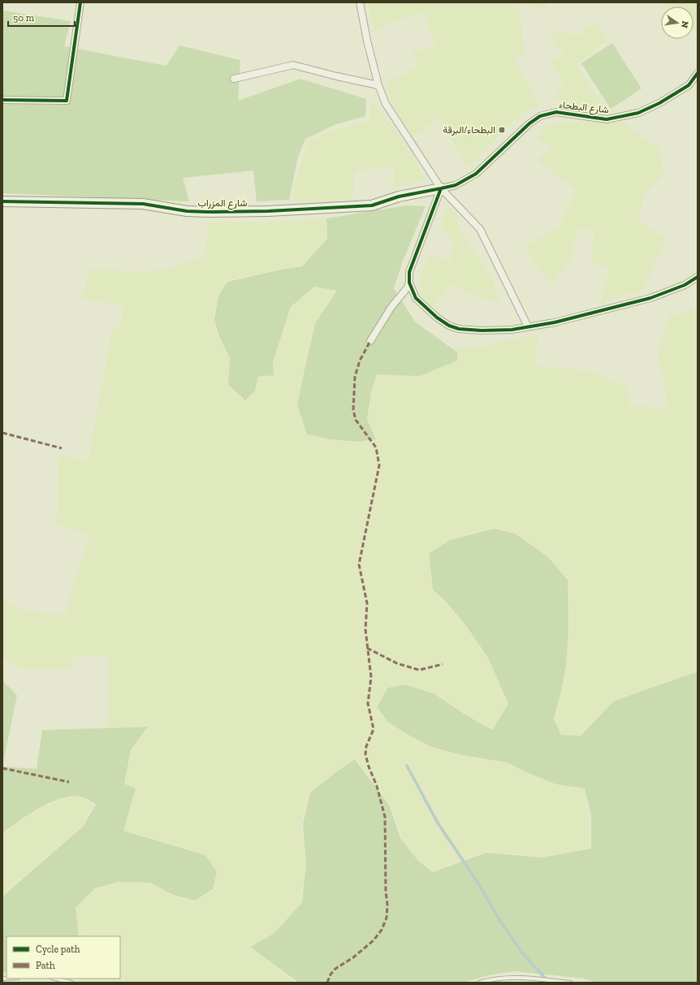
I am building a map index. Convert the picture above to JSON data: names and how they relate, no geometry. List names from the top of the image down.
{
  "streets": {
    "street": ["شارع البطحاء", "شارع المزراب"]
  },
  "crossings": [
    ["شارع البطحاء", "شارع المزراب"]
  ],
  "places": {
    "transit": ["البطحاء/البرقة"]
  },
  "legend": ["Cycle path", "Path"],
  "scale_bar": "50 m",
  "north": "right"
}
